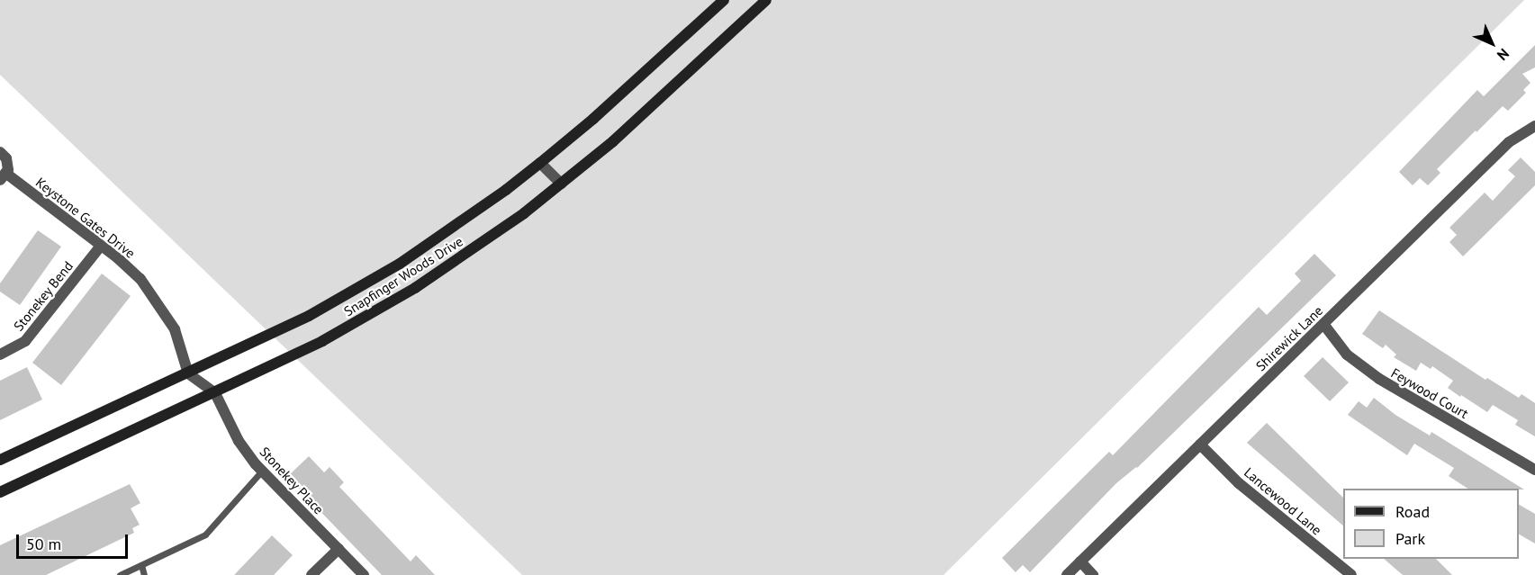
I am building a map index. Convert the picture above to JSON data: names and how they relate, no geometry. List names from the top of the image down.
{
  "streets": {
    "main road": ["Snapfinger Woods Drive"],
    "street": [
      "Keystone Gates Drive",
      "Stonekey Bend",
      "Shirewick Lane",
      "Feywood Court",
      "Stonekey Place",
      "Lancewood Lane"
    ]
  },
  "crossings": [
    ["Keystone Gates Drive", "Snapfinger Woods Drive"],
    ["Keystone Gates Drive", "Stonekey Bend"],
    ["Snapfinger Woods Drive", "Stonekey Place"],
    ["Shirewick Lane", "Feywood Court"],
    ["Shirewick Lane", "Lancewood Lane"]
  ],
  "legend": ["Road", "Park"],
  "scale_bar": "50 m",
  "north": "bottom right"
}
